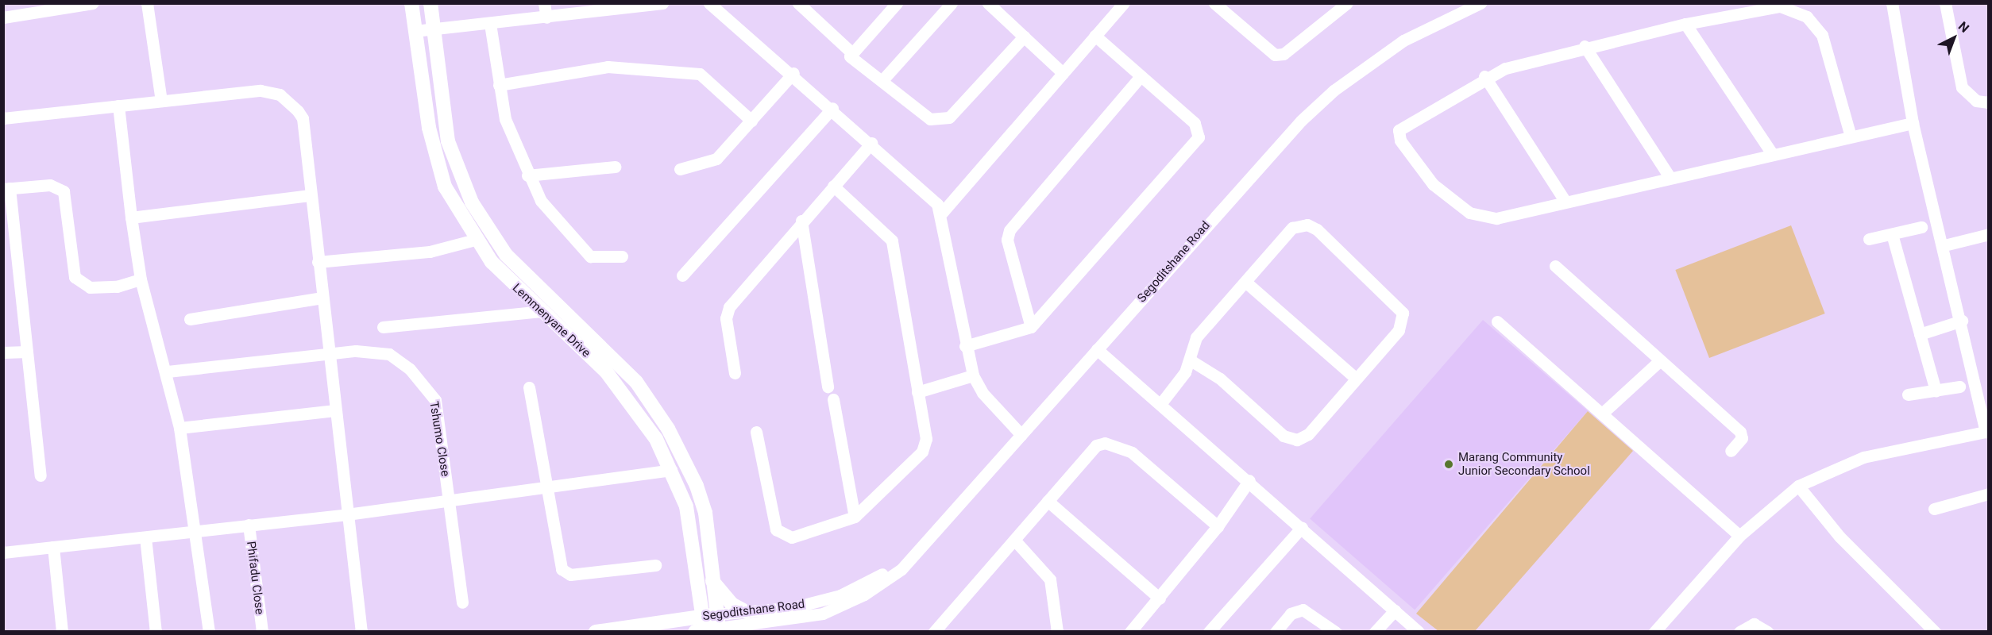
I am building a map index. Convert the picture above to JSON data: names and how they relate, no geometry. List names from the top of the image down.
{
  "streets": {
    "main road": ["Segoditshane Road", "Lemmenyane Drive"],
    "street": ["Tshumo Close", "Phifadu Close"]
  },
  "crossings": [
    ["Segoditshane Road", "Lemmenyane Drive"]
  ],
  "places": ["Marang Community Junior Secondary School"],
  "north": "top right"
}
